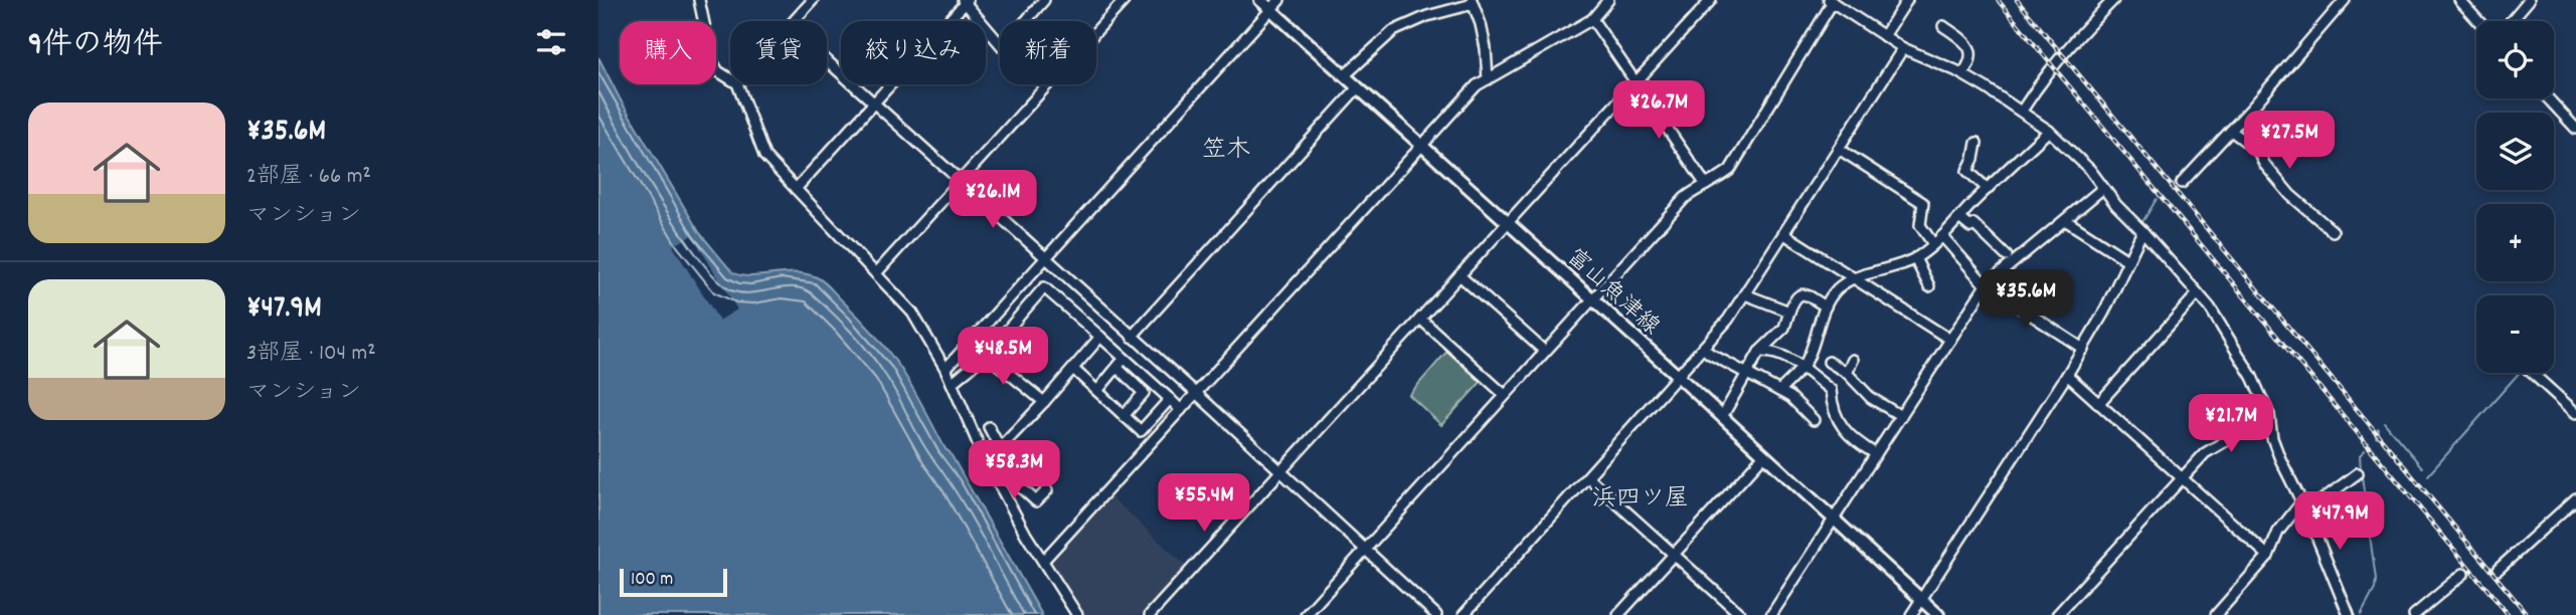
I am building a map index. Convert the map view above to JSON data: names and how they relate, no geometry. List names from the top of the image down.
{
  "streets": {
    "main road": ["富山魚津線"]
  },
  "districts": ["笠木", "浜四ツ屋"],
  "scale_bar": "100 m",
  "page": {
    "heading": "9件の物件",
    "map_buttons": ["+", "−"],
    "chip": [
      "購入",
      "賃貸",
      "絞り込み",
      "新着"
    ],
    "price": [
      "¥26.7M",
      "¥27.5M",
      "¥26.1M",
      "¥35.6M",
      "¥48.5M",
      "¥21.7M",
      "¥58.3M",
      "¥55.4M",
      "¥47.9M"
    ],
    "list": [
      {
        "name": "¥35.6M",
        "note": "2部屋 · 66 m² · マンション"
      },
      {
        "name": "¥47.9M",
        "note": "3部屋 · 104 m² · マンション"
      }
    ],
    "scale": "100 m"
  }
}
